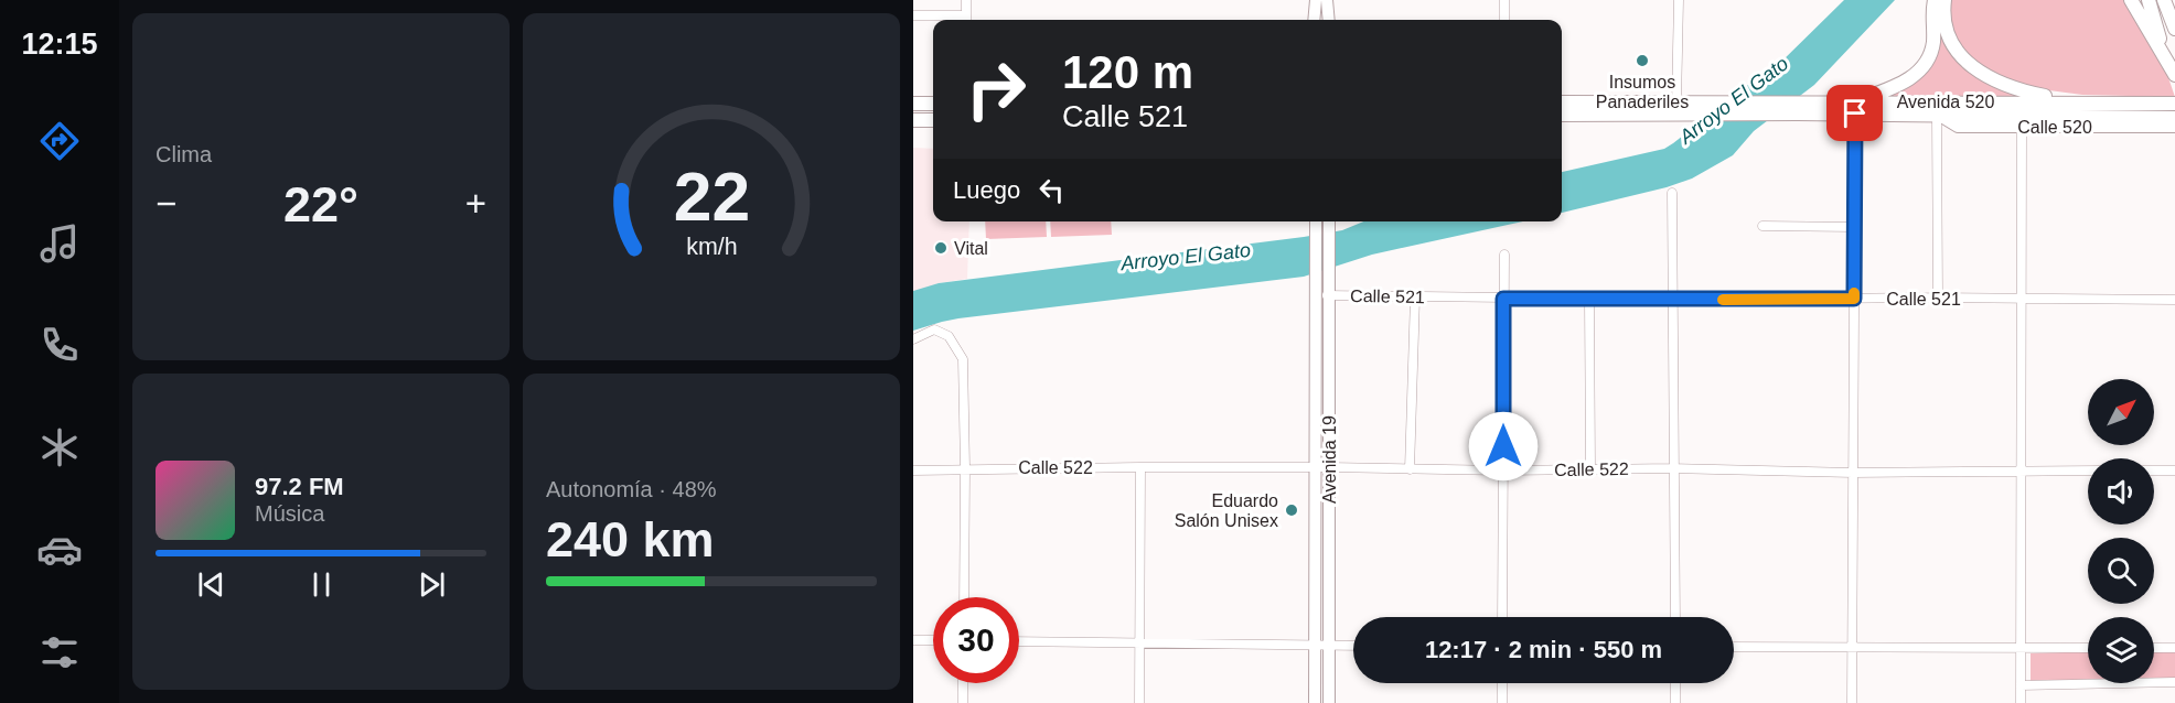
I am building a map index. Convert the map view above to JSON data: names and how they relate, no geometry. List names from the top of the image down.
{
  "streets": {
    "main road": ["Avenida 520", "Calle 520", "Avenida 19"],
    "street": ["Calle 521", "Calle 522"]
  },
  "crossings": [
    ["Avenida 520", "Calle 520"],
    ["Calle 521", "Avenida 19"],
    ["Avenida 19", "Calle 522"]
  ],
  "water": ["Arroyo El Gato"],
  "places": ["Insumos Panaderiles", "Vital", "Eduardo Salón Unisex"],
  "north": "top right",
  "page": {
    "tabs": "12:15",
    "tile": [
      "Clima",
      ["Autonomía · 48%", "240 km"]
    ],
    "turn": ["120 m", "Calle 521"],
    "then": "Luego",
    "heat": ["−", "22°", "+"],
    "song": ["97.2 FM", "Música"],
    "limit": "30",
    "trip": "12:17 · 2 min · 550 m",
    "gauge": ["22", "km/h"]
  }
}
